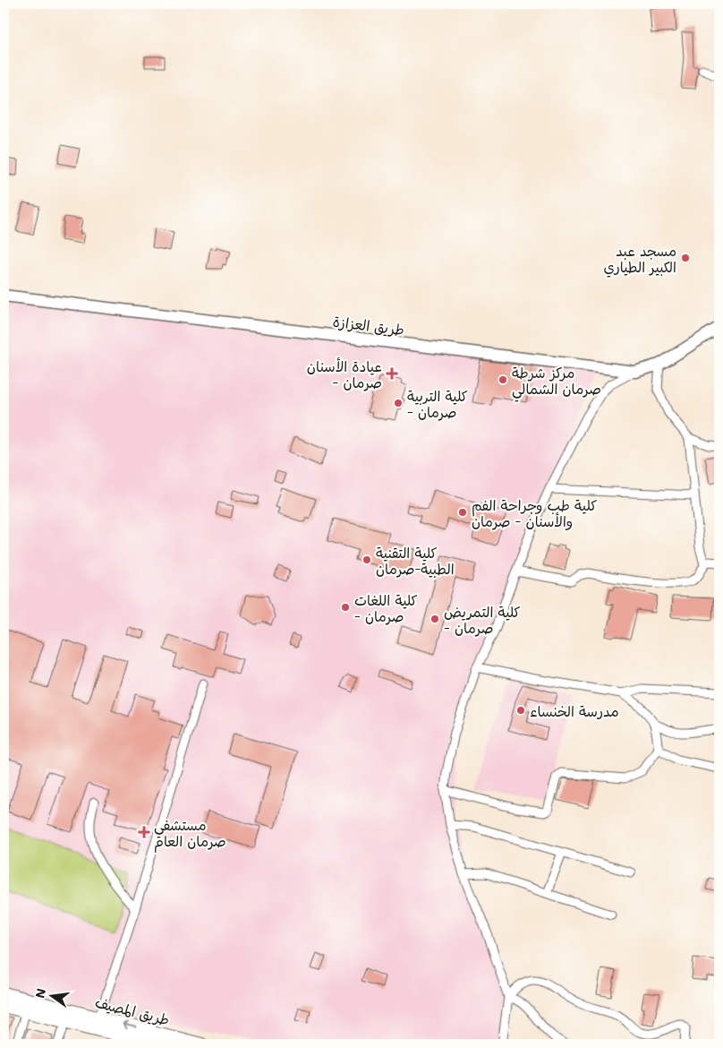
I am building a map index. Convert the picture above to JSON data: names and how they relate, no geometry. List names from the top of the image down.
{
  "streets": {
    "main road": ["طريق المصيف"],
    "street": ["طريق العزازة"]
  },
  "places": {
    "other": [
      "مسجد عبد الكبير الطياري",
      "مركز شرطة صرمان الشمالي",
      "كلية التربية - صرمان",
      "كلية طب وجراحة الفم والأسنان - صرمان",
      "كلية التقنية الطبية-صرمان",
      "كلية اللغات - صرمان",
      "كلية التمريض - صرمان",
      "مدرسة الخنساء"
    ],
    "health": ["عيادة الأسنان - صرمان", "مستشفي صرمان العام"]
  },
  "north": "left"
}
